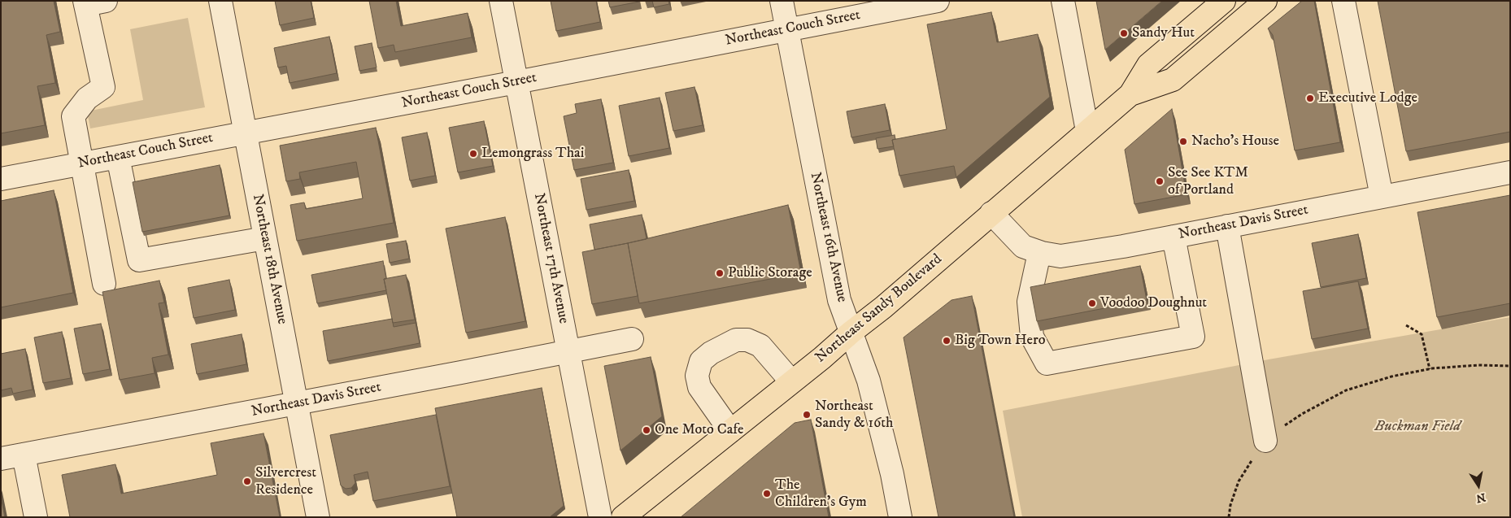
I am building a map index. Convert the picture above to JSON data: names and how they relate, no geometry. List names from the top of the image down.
{
  "streets": {
    "main road": ["Northeast Sandy Boulevard"],
    "street": [
      "Northeast Couch Street",
      "Northeast Davis Street",
      "Northeast 16th Avenue",
      "Northeast 17th Avenue",
      "Northeast 18th Avenue"
    ]
  },
  "crossings": [
    ["Northeast Couch Street", "Northeast 16th Avenue"],
    ["Northeast Couch Street", "Northeast 17th Avenue"],
    ["Northeast Couch Street", "Northeast 18th Avenue"],
    ["Northeast Davis Street", "Northeast 17th Avenue"],
    ["Northeast Davis Street", "Northeast 18th Avenue"],
    ["Northeast Davis Street", "Northeast Sandy Boulevard"],
    ["Northeast 16th Avenue", "Northeast Sandy Boulevard"]
  ],
  "parks": ["Buckman Field"],
  "places": [
    "Sandy Hut",
    "Executive Lodge",
    "Nacho's House",
    "Lemongrass Thai",
    "See See KTM of Portland",
    "Public Storage",
    "Voodoo Doughnut",
    "Big Town Hero",
    "Northeast Sandy & 16th",
    "One Moto Cafe",
    "Silvercrest Residence",
    "The Children's Gym"
  ],
  "north": "bottom"
}
